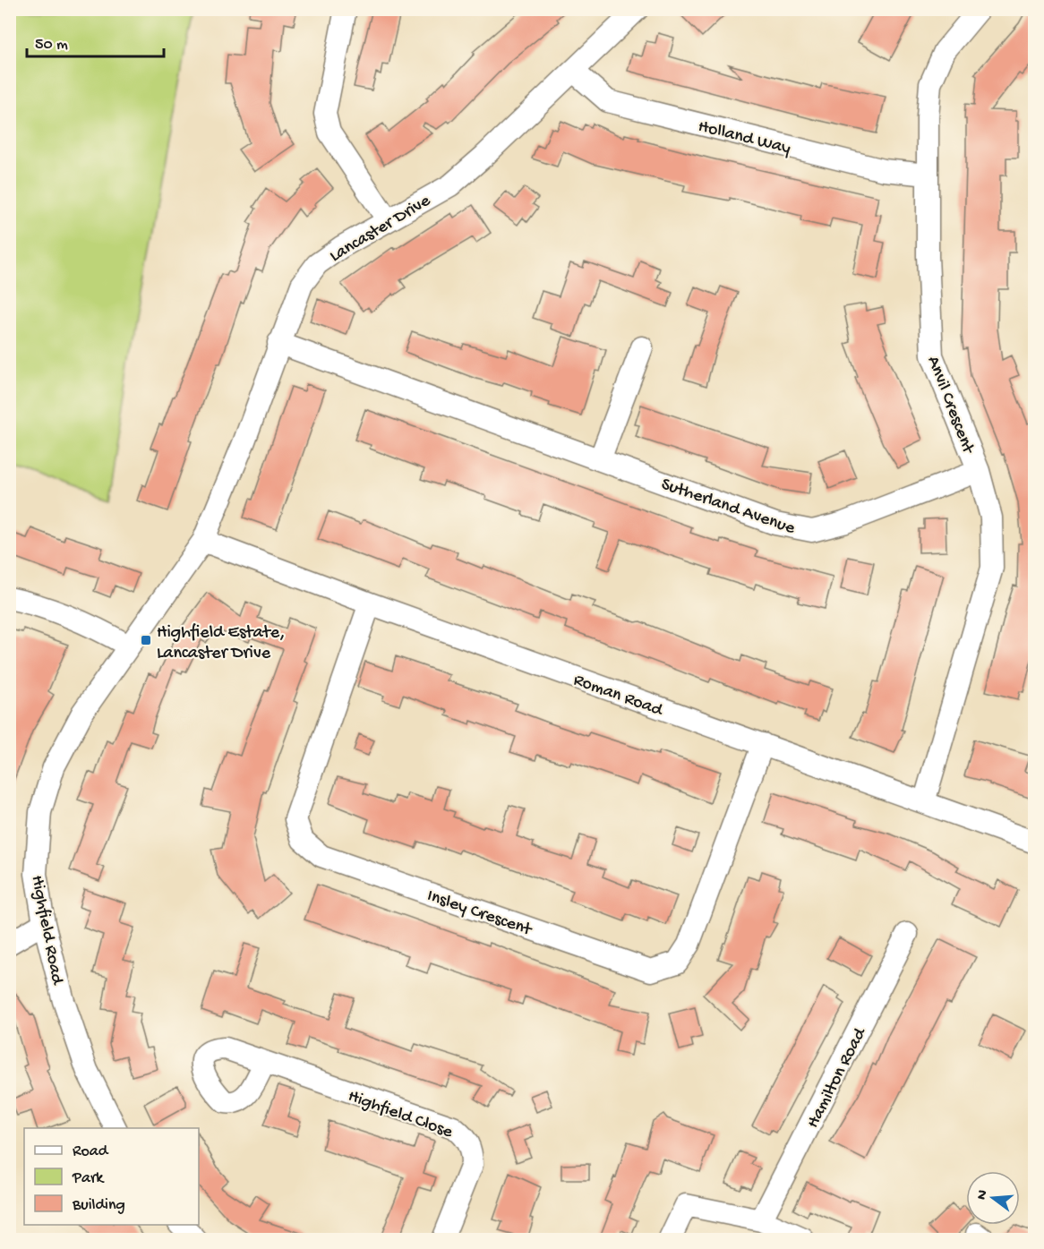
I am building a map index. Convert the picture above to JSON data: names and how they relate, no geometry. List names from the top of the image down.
{
  "streets": {
    "street": [
      "Holland Way",
      "Lancaster Drive",
      "Anvil Crescent",
      "Sutherland Avenue",
      "Roman Road",
      "Insley Crescent",
      "Highfield Road",
      "Hamilton Road",
      "Highfield Close"
    ]
  },
  "crossings": [
    ["Holland Way", "Lancaster Drive"],
    ["Holland Way", "Anvil Crescent"],
    ["Lancaster Drive", "Sutherland Avenue"],
    ["Lancaster Drive", "Roman Road"],
    ["Lancaster Drive", "Highfield Road"],
    ["Anvil Crescent", "Sutherland Avenue"],
    ["Anvil Crescent", "Roman Road"],
    ["Roman Road", "Insley Crescent"],
    ["Roman Road", "Highfield Road"]
  ],
  "places": {
    "transit": ["Highfield Estate, Lancaster Drive"]
  },
  "legend": ["Road", "Park", "Building"],
  "scale_bar": "50 m",
  "north": "left"
}
